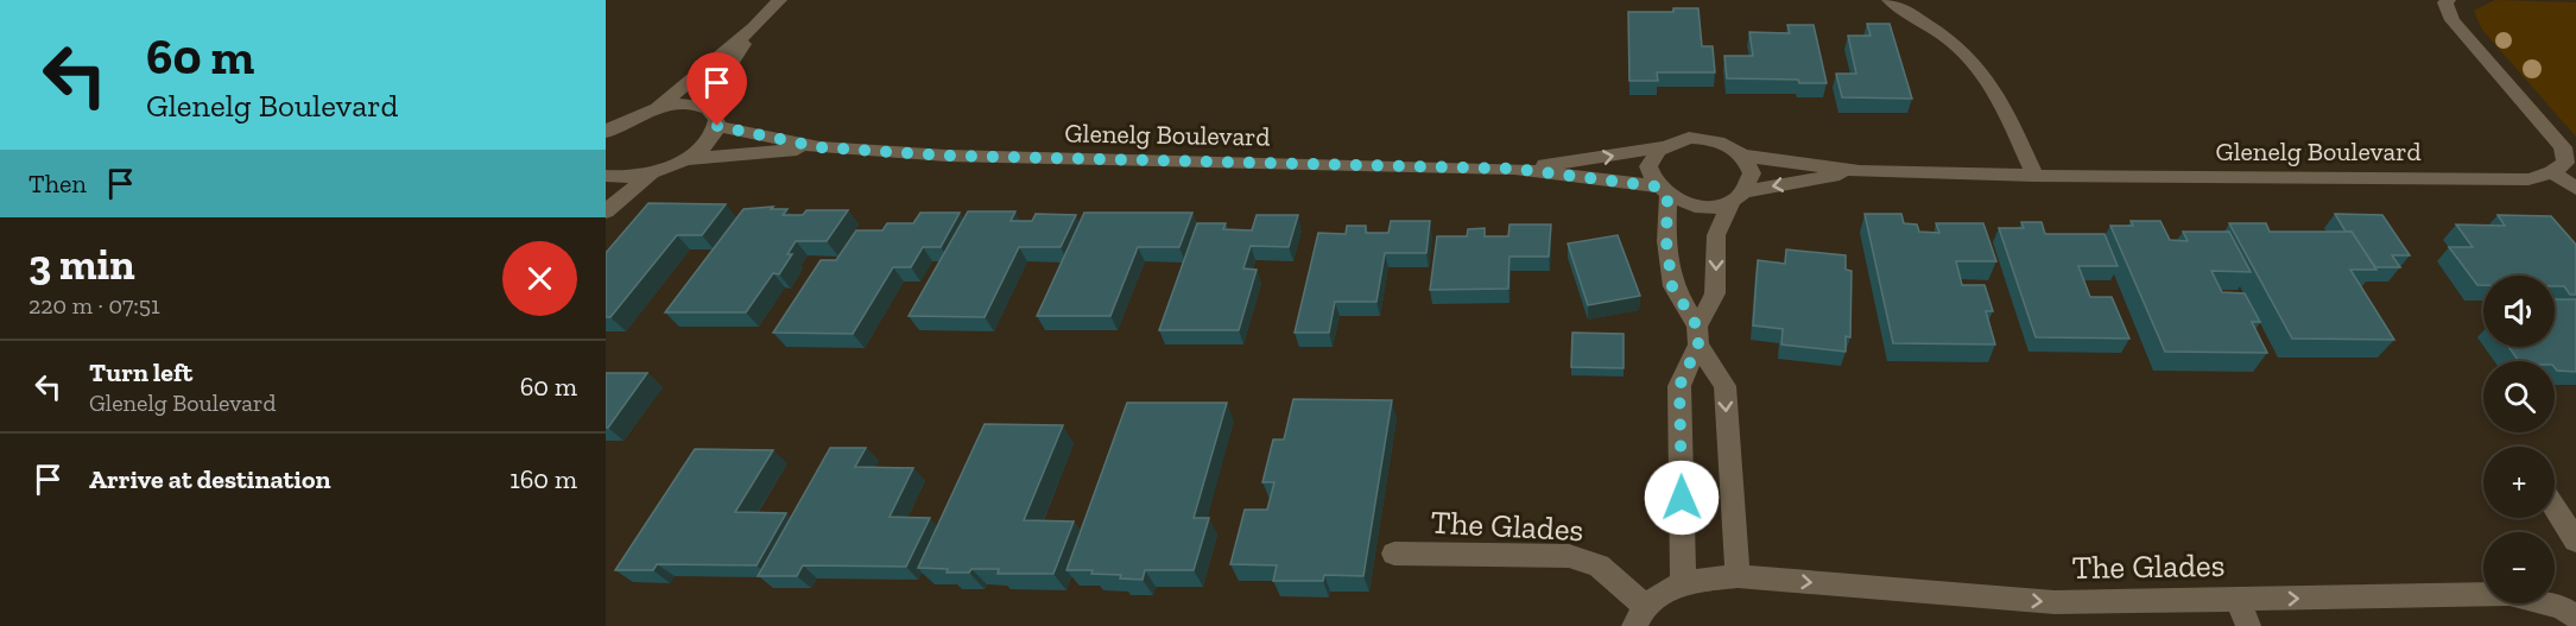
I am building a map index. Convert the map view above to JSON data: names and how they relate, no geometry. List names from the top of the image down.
{
  "streets": {
    "street": ["Glenelg Boulevard", "The Glades"]
  },
  "one_way": ["The Glades"],
  "page": {
    "turn": ["60 m", "Glenelg Boulevard"],
    "then": "Then",
    "heading": ["3 min", "220 m · 07:51"],
    "map_buttons": ["+", "−"],
    "list": [
      {
        "name": "Turn left",
        "note": "Glenelg Boulevard",
        "value": "60 m"
      },
      {
        "name": "Arrive at destination",
        "value": "160 m"
      }
    ]
  }
}
